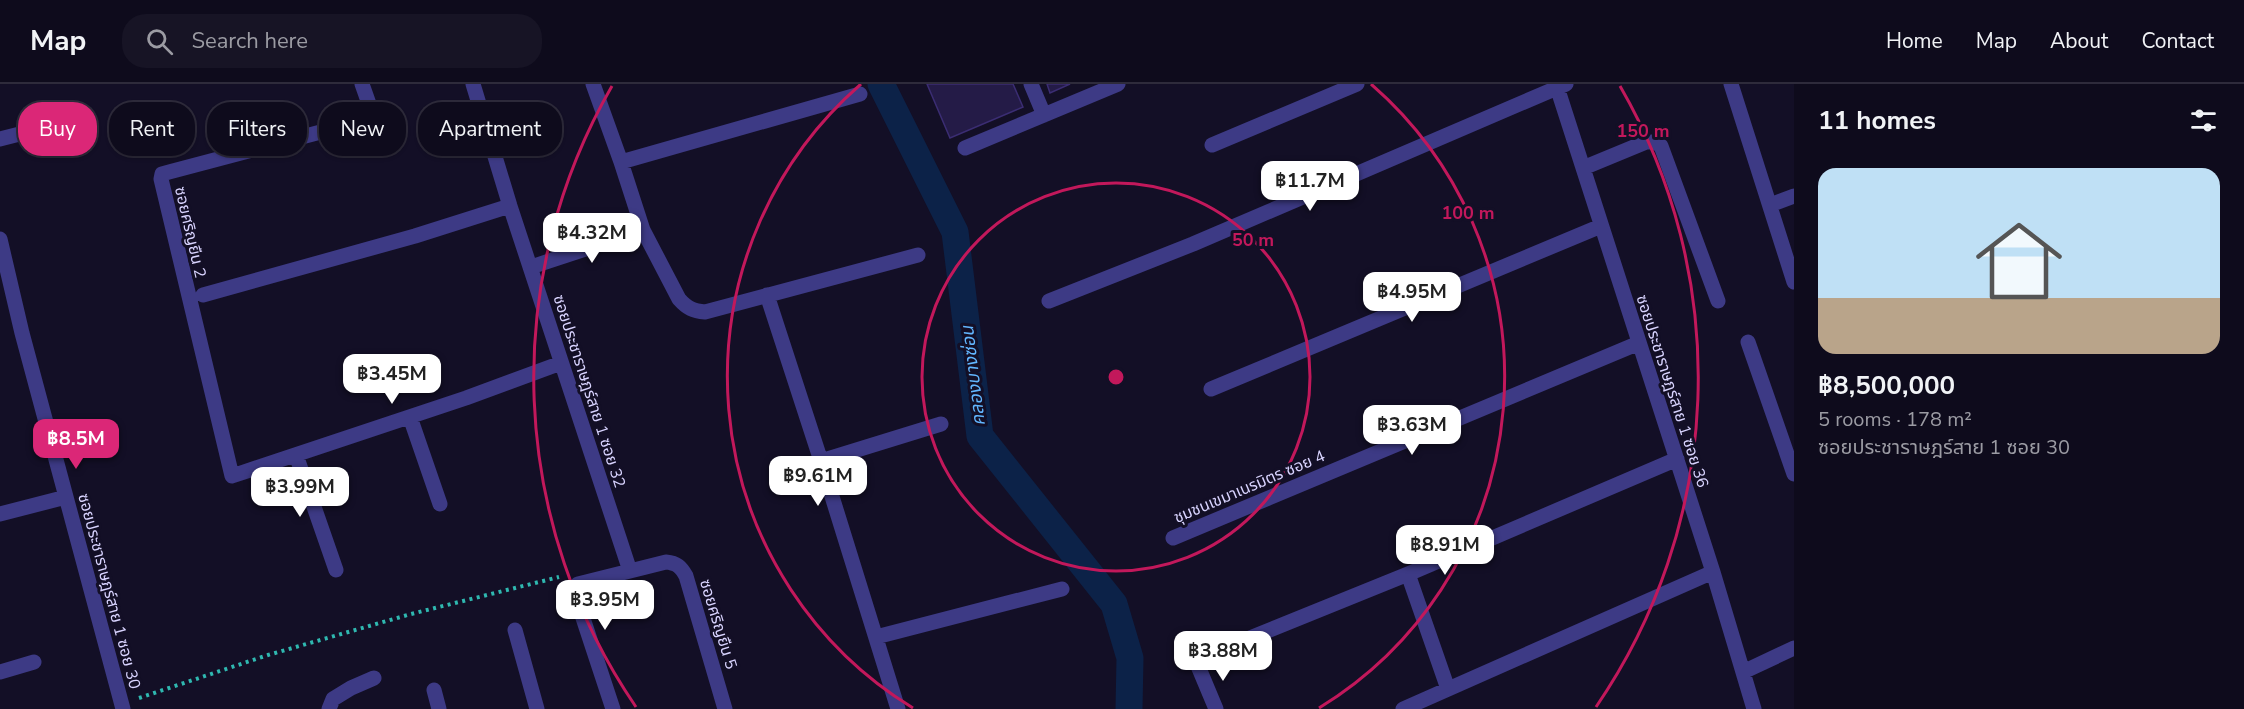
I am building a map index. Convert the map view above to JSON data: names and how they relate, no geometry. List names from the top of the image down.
{
  "streets": {
    "street": [
      "ซอยศริญยืน 2",
      "ซอยประชาราษฎร์สาย 1 ซอย 32",
      "ซอยประชาราษฎร์สาย 1 ซอย 36",
      "ชุมชนเขมาเนรมิตร ซอย 4",
      "ซอยประชาราษฎร์สาย 1 ซอย 30",
      "ซอยศริญยืน 5"
    ]
  },
  "crossings": [
    ["ซอยประชาราษฎร์สาย 1 ซอย 32", "ซอยศริญยืน 5"],
    ["ซอยประชาราษฎร์สาย 1 ซอย 36", "ชุมชนเขมาเนรมิตร ซอย 4"]
  ],
  "water": ["คลองบางซ่อน"],
  "page": {
    "header": "Map",
    "search": "Search here",
    "nav": [
      "Home",
      "Map",
      "About",
      "Contact"
    ],
    "heading": "11 homes",
    "chip": [
      "Buy",
      "Rent",
      "Filters",
      "New",
      "Apartment"
    ],
    "list": [
      {
        "name": "฿8,500,000",
        "note": "5 rooms · 178 m² · ซอยประชาราษฎร์สาย 1 ซอย 30"
      }
    ],
    "price": [
      "฿11.7M",
      "฿4.32M",
      "฿4.95M",
      "฿3.45M",
      "฿3.63M",
      "฿8.5M",
      "฿9.61M",
      "฿3.99M",
      "฿8.91M",
      "฿3.95M",
      "฿3.88M"
    ]
  },
  "rings": ["150 m", "100 m", "50 m"]
}
